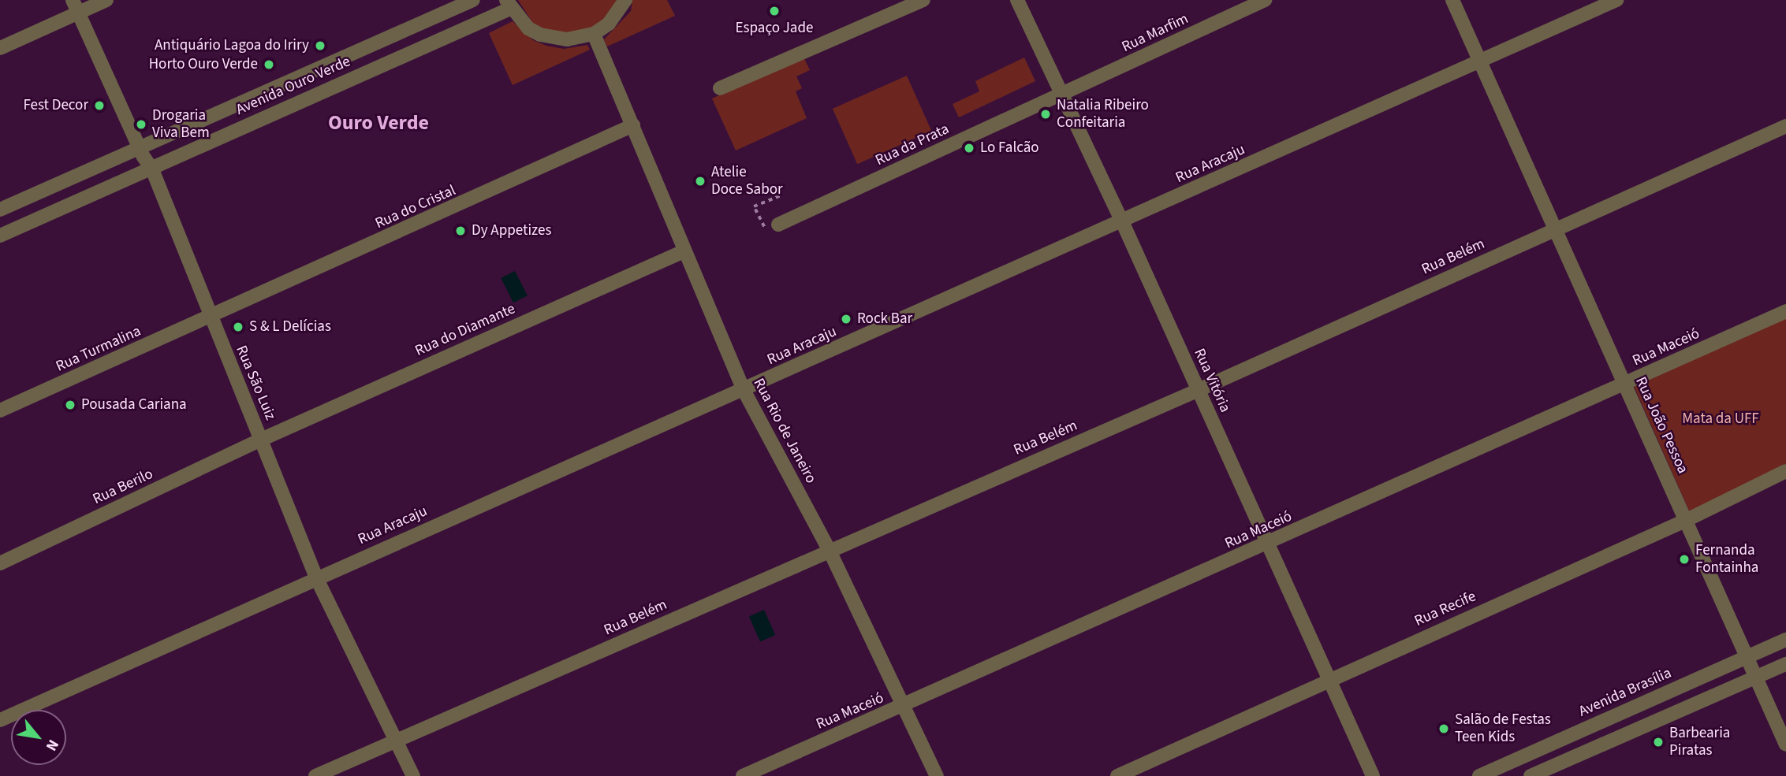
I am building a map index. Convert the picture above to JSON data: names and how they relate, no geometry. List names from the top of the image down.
{
  "streets": {
    "street": [
      "Rua Marfim",
      "Avenida Ouro Verde",
      "Rua da Prata",
      "Rua Aracaju",
      "Rua do Cristal",
      "Rua Belém",
      "Rua do Diamante",
      "Rua Maceió",
      "Rua Turmalina",
      "Rua Vitória",
      "Rua São Luiz",
      "Rua João Pessoa",
      "Rua Rio de Janeiro",
      "Rua Berilo",
      "Rua Recife",
      "Avenida Brasília"
    ]
  },
  "crossings": [
    ["Rua Marfim", "Rua da Prata"],
    ["Rua Marfim", "Rua Vitória"],
    ["Avenida Ouro Verde", "Rua São Luiz"],
    ["Rua da Prata", "Rua Vitória"],
    ["Rua Aracaju", "Rua Vitória"],
    ["Rua Aracaju", "Rua São Luiz"],
    ["Rua Aracaju", "Rua João Pessoa"],
    ["Rua Aracaju", "Rua Rio de Janeiro"],
    ["Rua do Cristal", "Rua Turmalina"],
    ["Rua do Cristal", "Rua São Luiz"],
    ["Rua do Cristal", "Rua Rio de Janeiro"],
    ["Rua Belém", "Rua Vitória"],
    ["Rua Belém", "Rua São Luiz"],
    ["Rua Belém", "Rua João Pessoa"],
    ["Rua Belém", "Rua Rio de Janeiro"],
    ["Rua do Diamante", "Rua São Luiz"],
    ["Rua do Diamante", "Rua Rio de Janeiro"],
    ["Rua do Diamante", "Rua Berilo"],
    ["Rua Maceió", "Rua Vitória"],
    ["Rua Maceió", "Rua João Pessoa"],
    ["Rua Maceió", "Rua Rio de Janeiro"],
    ["Rua Turmalina", "Rua São Luiz"],
    ["Rua Vitória", "Rua Recife"],
    ["Rua São Luiz", "Rua Berilo"],
    ["Rua João Pessoa", "Rua Recife"],
    ["Rua João Pessoa", "Avenida Brasília"]
  ],
  "districts": ["Ouro Verde"],
  "parks": ["Mata da UFF"],
  "places": [
    "Espaço Jade",
    "Antiquário Lagoa do Iriry",
    "Horto Ouro Verde",
    "Fest Decor",
    "Natalia Ribeiro Confeitaria",
    "Drogaria Viva Bem",
    "Lo Falcão",
    "Atelie Doce Sabor",
    "Dy Appetizes",
    "Rock Bar",
    "S & L Delícias",
    "Pousada Cariana",
    "Fernanda Fontainha",
    "Salão de Festas Teen Kids",
    "Barbearia Piratas"
  ],
  "north": "bottom right"
}
